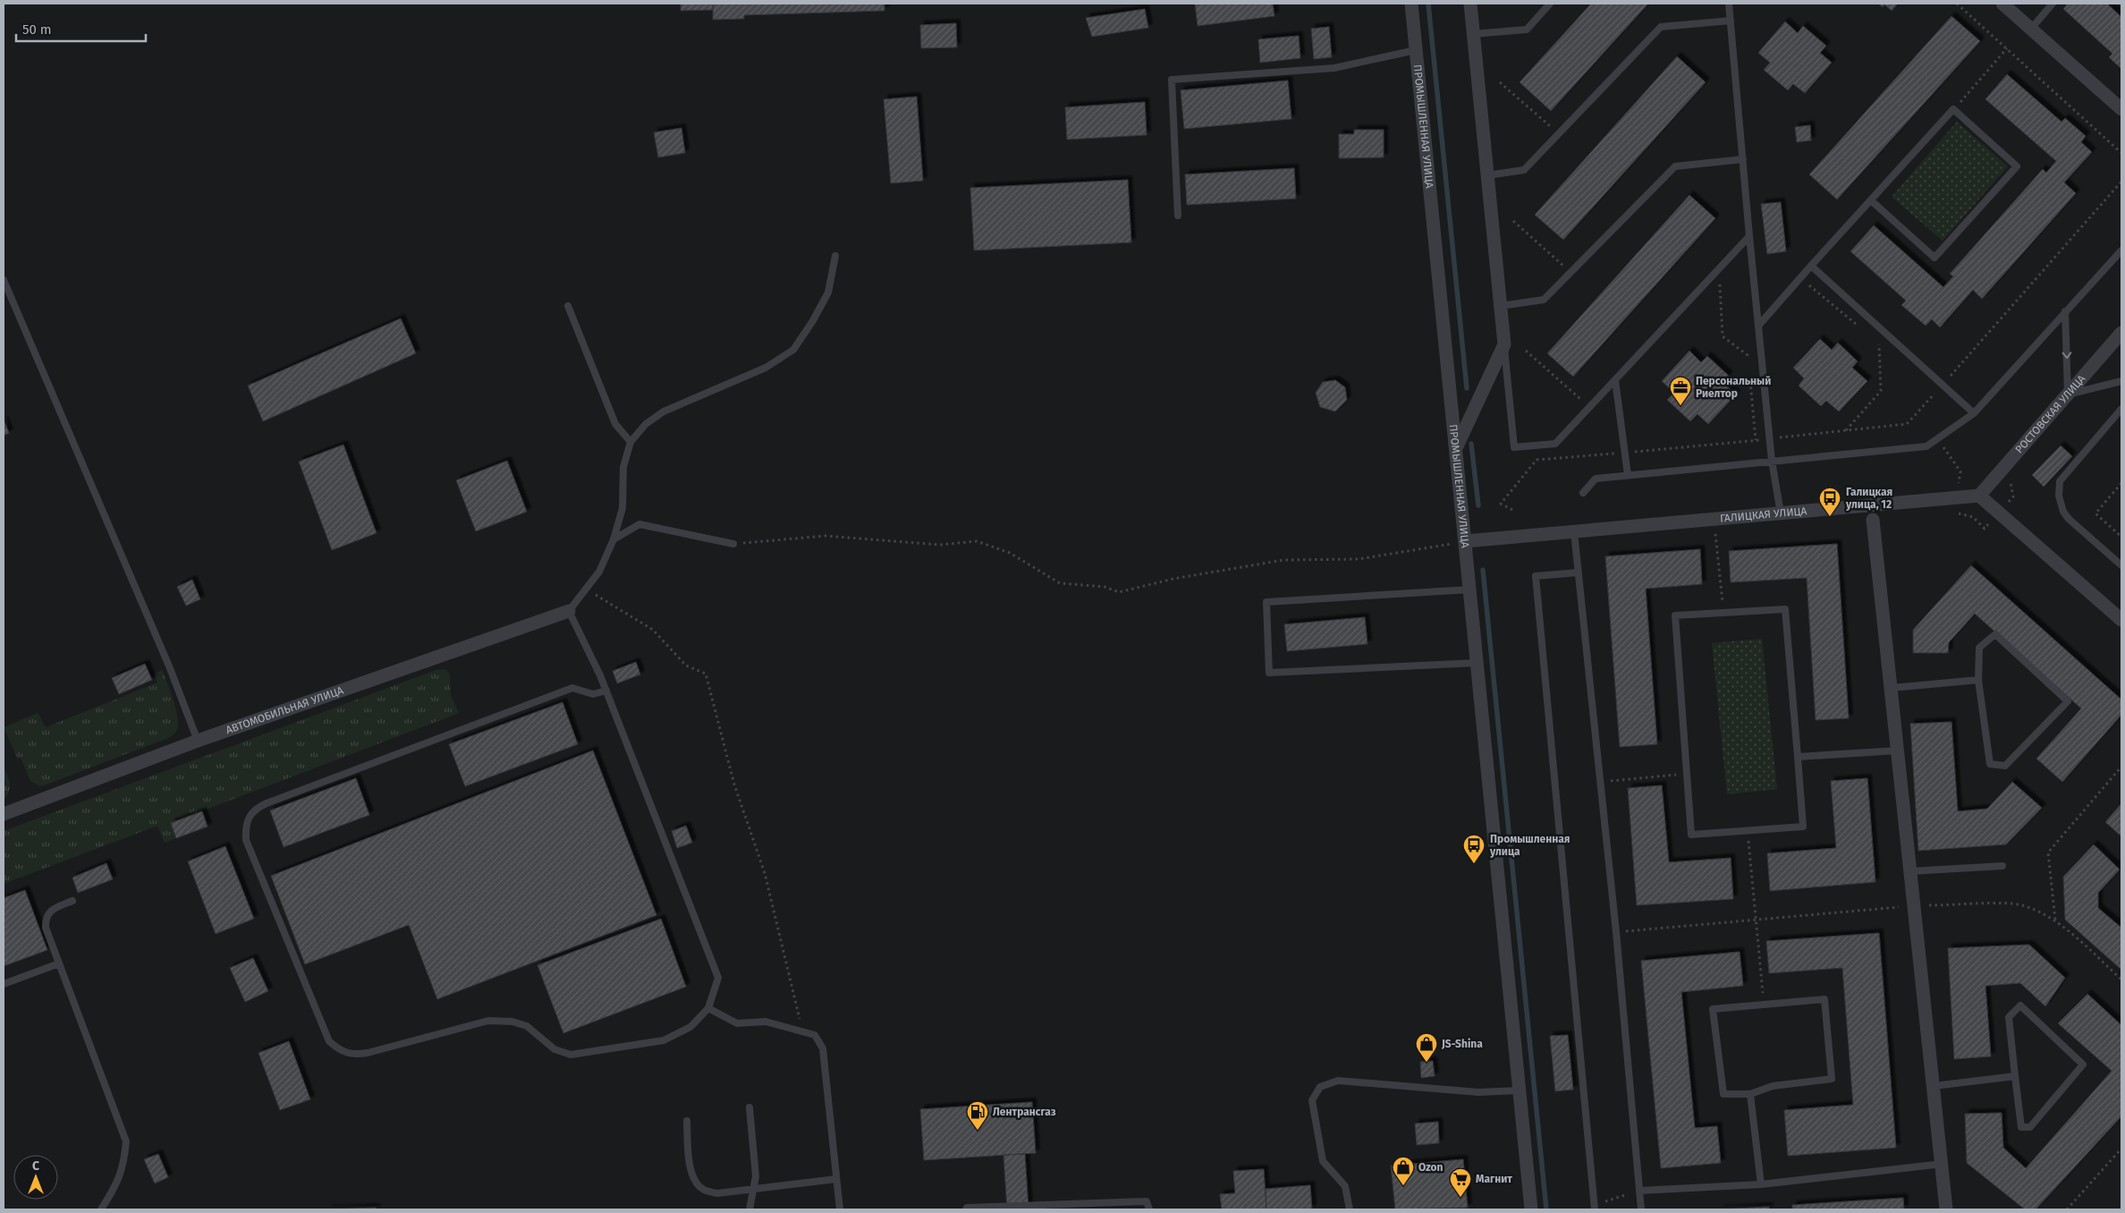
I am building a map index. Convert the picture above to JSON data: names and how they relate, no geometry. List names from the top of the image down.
{
  "streets": {
    "street": [
      "ПРОМЫШЛЕННАЯ УЛИЦА",
      "РОСТОВСКАЯ УЛИЦА",
      "ГАЛИЦКАЯ УЛИЦА",
      "АВТОМОБИЛЬНАЯ УЛИЦА"
    ]
  },
  "crossings": [
    ["ПРОМЫШЛЕННАЯ УЛИЦА", "ГАЛИЦКАЯ УЛИЦА"],
    ["РОСТОВСКАЯ УЛИЦА", "ГАЛИЦКАЯ УЛИЦА"]
  ],
  "places": {
    "office": ["Персональный Риелтор"],
    "bus stop": ["Галицкая улица, 12", "Промышленная улица"],
    "shop": ["JS-Shina", "Ozon"],
    "fuel station": ["Лентрансгаз"],
    "supermarket": ["Магнит"]
  },
  "scale_bar": "50 m",
  "north": "top"
}
